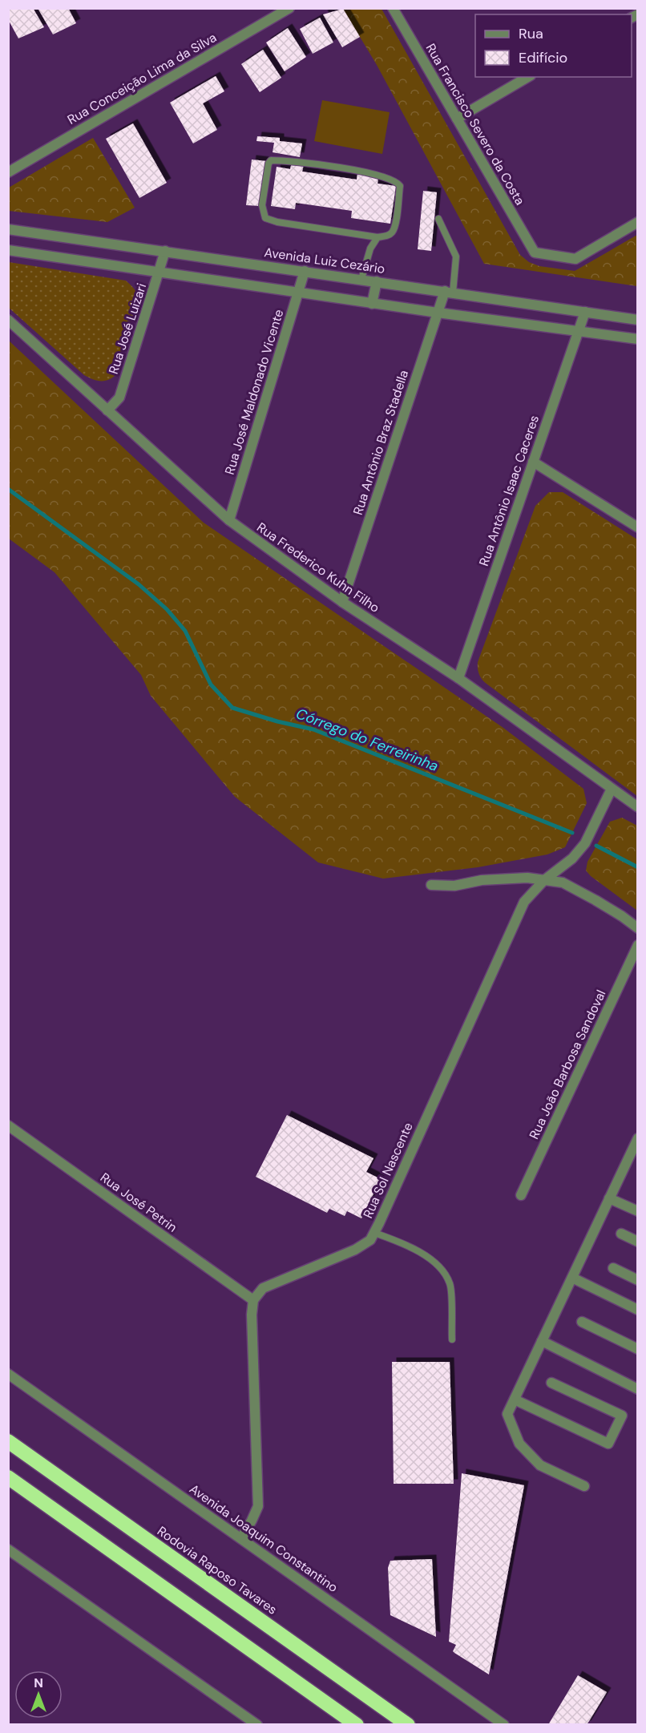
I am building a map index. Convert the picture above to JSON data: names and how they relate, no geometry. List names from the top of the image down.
{
  "streets": {
    "highway": ["Rodovia Raposo Tavares"],
    "street": [
      "Rua Conceição Lima da Silva",
      "Rua Francisco Severo da Costa",
      "Avenida Luiz Cezário",
      "Rua José Luizari",
      "Rua José Maldonado Vicente",
      "Rua Antônio Braz Stadella",
      "Rua Antônio Isaac Caceres",
      "Rua Frederico Kuhn Filho",
      "Rua João Barbosa Sandoval",
      "Rua Sol Nascente",
      "Rua José Petrin",
      "Avenida Joaquim Constantino"
    ]
  },
  "crossings": [
    ["Avenida Luiz Cezário", "Rua José Luizari"],
    ["Avenida Luiz Cezário", "Rua José Maldonado Vicente"],
    ["Avenida Luiz Cezário", "Rua Antônio Braz Stadella"],
    ["Avenida Luiz Cezário", "Rua Antônio Isaac Caceres"],
    ["Rua José Luizari", "Rua Frederico Kuhn Filho"],
    ["Rua José Maldonado Vicente", "Rua Frederico Kuhn Filho"],
    ["Rua Antônio Braz Stadella", "Rua Frederico Kuhn Filho"],
    ["Rua Antônio Isaac Caceres", "Rua Frederico Kuhn Filho"],
    ["Rua Frederico Kuhn Filho", "Rua Sol Nascente"],
    ["Rua Sol Nascente", "Rua José Petrin"]
  ],
  "water": ["Córrego do Ferreirinha"],
  "legend": ["Rua", "Edifício"],
  "north": "top"
}
